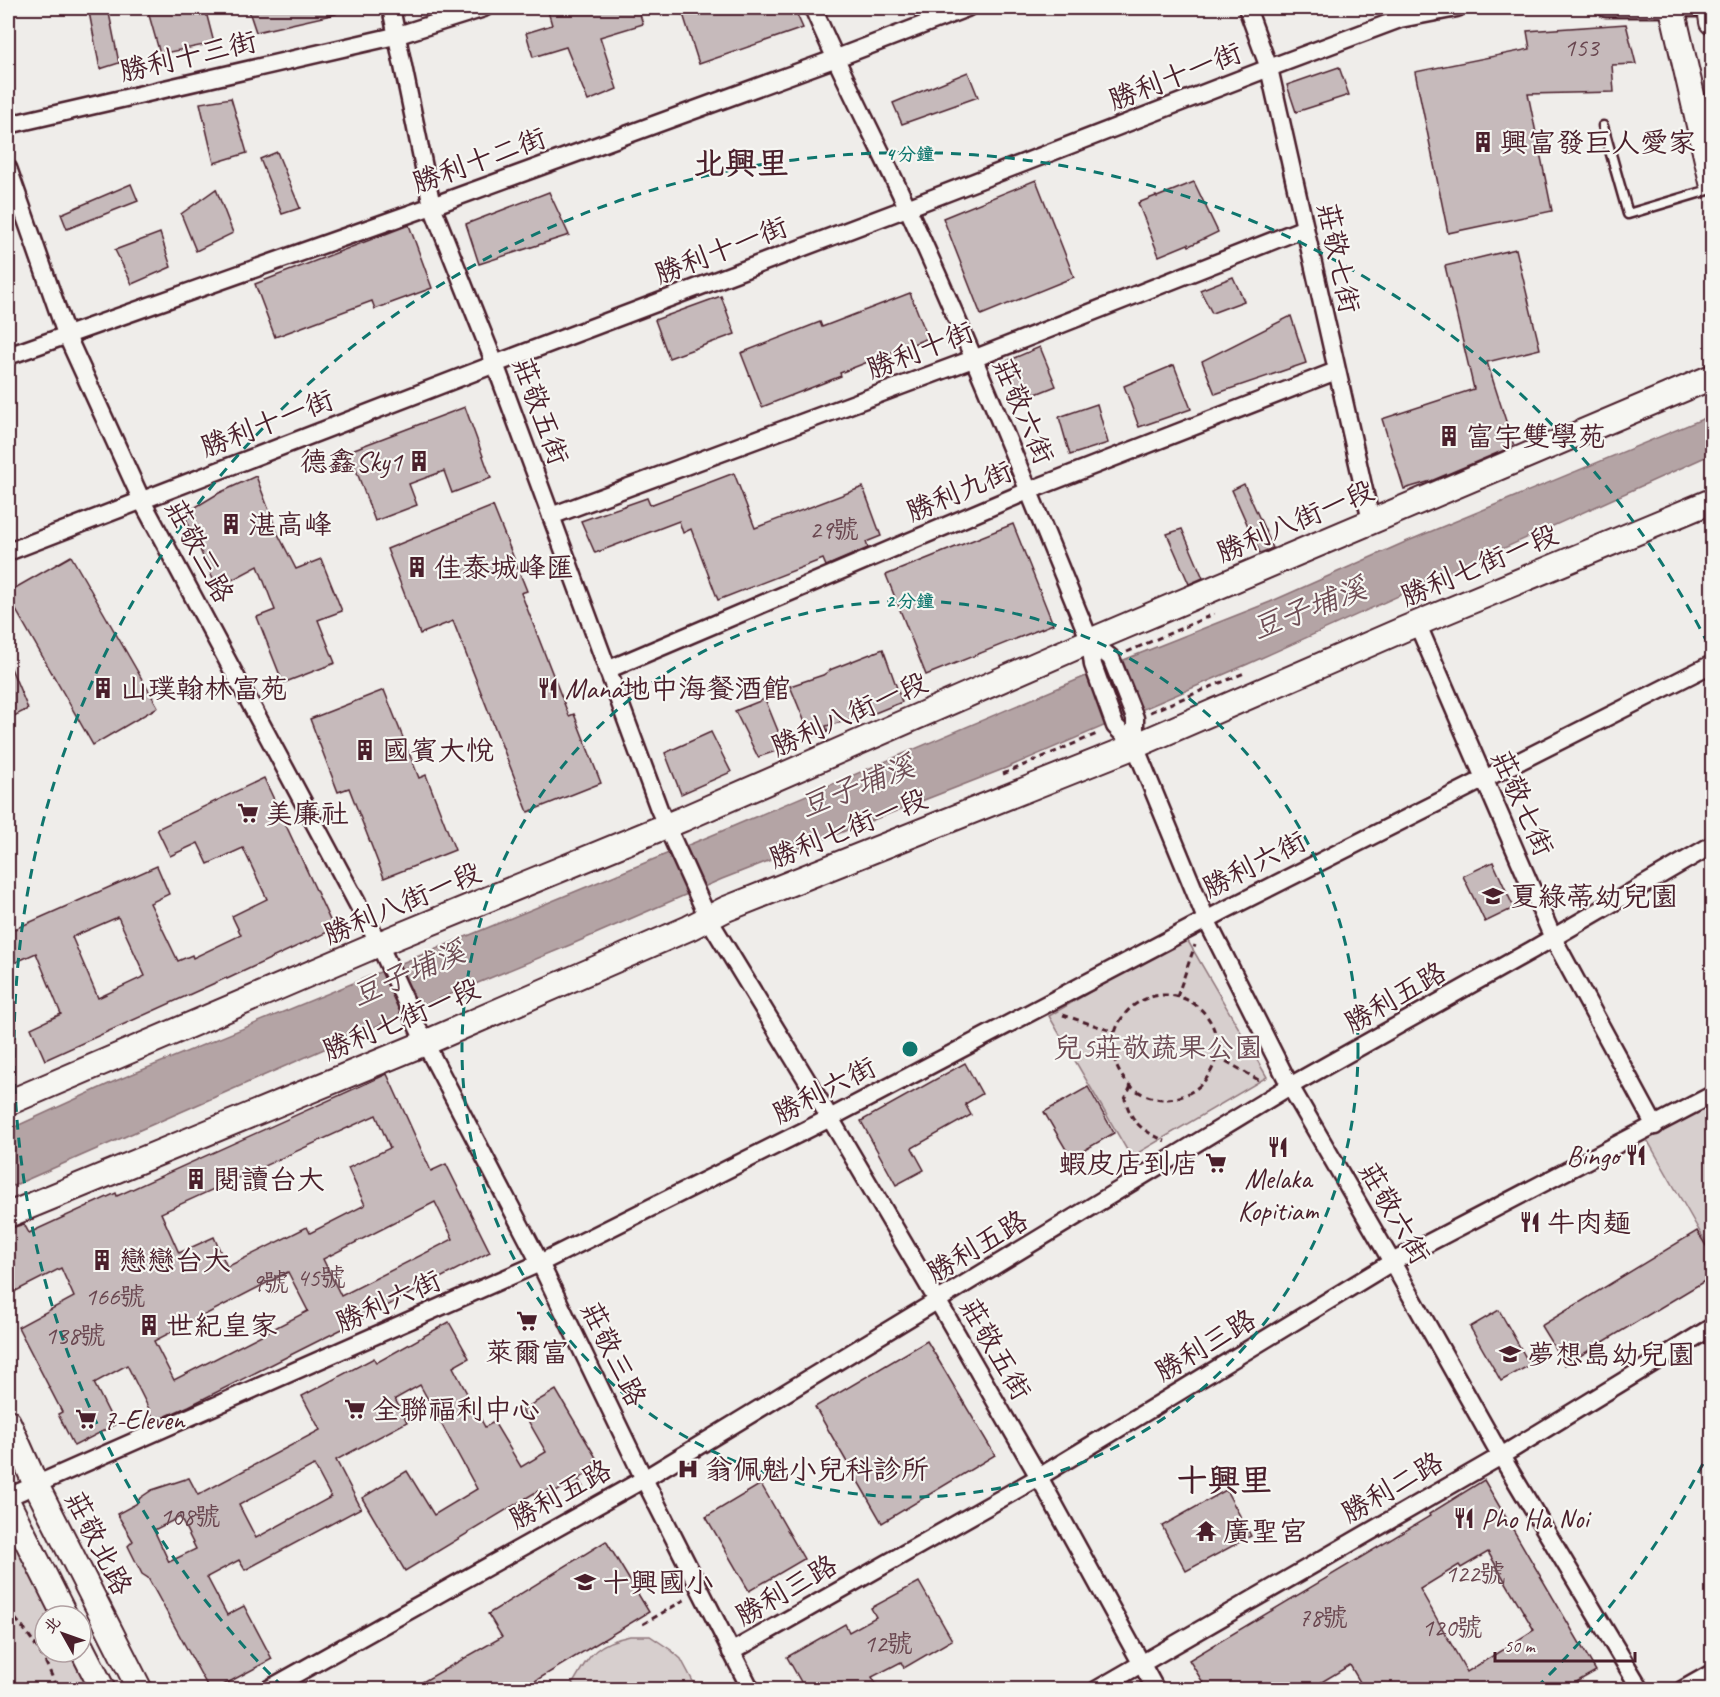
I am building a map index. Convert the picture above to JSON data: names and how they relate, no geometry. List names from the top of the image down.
{
  "streets": {
    "street": [
      "勝利十三街",
      "勝利十一街",
      "勝利十二街",
      "莊敬七街",
      "勝利十街",
      "莊敬五街",
      "莊敬六街",
      "勝利九街",
      "勝利八街一段",
      "莊敬三路",
      "勝利七街一段",
      "勝利六街",
      "勝利五路",
      "勝利三路",
      "勝利二路",
      "莊敬北路"
    ]
  },
  "crossings": [
    ["勝利十三街", "莊敬五街"],
    ["勝利十一街", "莊敬七街"],
    ["勝利十一街", "莊敬五街"],
    ["勝利十一街", "莊敬六街"],
    ["勝利十一街", "莊敬三路"],
    ["勝利十二街", "莊敬五街"],
    ["勝利十二街", "莊敬六街"],
    ["勝利十二街", "莊敬三路"],
    ["莊敬七街", "勝利十街"],
    ["莊敬七街", "勝利九街"],
    ["莊敬七街", "勝利八街一段"],
    ["莊敬七街", "勝利七街一段"],
    ["莊敬七街", "勝利六街"],
    ["莊敬七街", "勝利五路"],
    ["莊敬七街", "勝利三路"],
    ["勝利十街", "莊敬五街"],
    ["勝利十街", "莊敬六街"],
    ["莊敬五街", "勝利九街"],
    ["莊敬五街", "勝利八街一段"],
    ["莊敬五街", "勝利七街一段"],
    ["莊敬五街", "勝利六街"],
    ["莊敬五街", "勝利五路"],
    ["莊敬五街", "勝利三路"],
    ["莊敬五街", "勝利二路"],
    ["莊敬六街", "勝利九街"],
    ["莊敬六街", "勝利八街一段"],
    ["莊敬六街", "勝利七街一段"],
    ["莊敬六街", "勝利六街"],
    ["莊敬六街", "勝利五路"],
    ["莊敬六街", "勝利三路"],
    ["莊敬六街", "勝利二路"],
    ["勝利八街一段", "莊敬三路"],
    ["莊敬三路", "勝利七街一段"],
    ["莊敬三路", "勝利六街"],
    ["莊敬三路", "勝利五路"],
    ["莊敬三路", "勝利三路"],
    ["勝利六街", "莊敬北路"]
  ],
  "districts": ["北興里", "十興里"],
  "water": ["豆子埔溪"],
  "parks": ["兒5莊敬蔬果公園"],
  "places": {
    "building": [
      "興富發巨人愛家",
      "富宇雙學苑",
      "德鑫Sky1",
      "湛高峰",
      "佳泰城峰匯",
      "山璞翰林富苑",
      "國賓大悅",
      "閱讀台大",
      "戀戀台大",
      "世紀皇家"
    ],
    "restaurant": [
      "Maná地中海餐酒館",
      "Melaka Kopitiam",
      "Bingo",
      "牛肉麺",
      "Pho Ha Noi"
    ],
    "supermarket": [
      "美廉社",
      "蝦皮店到店",
      "萊爾富",
      "全聯福利中心",
      "7-Eleven"
    ],
    "school or university": ["夏綠蒂幼兒園", "夢想島幼兒園", "十興國小"],
    "hospital": ["翁佩魁小兒科診所"],
    "temple": ["廣聖宮"]
  },
  "house_numbers": [
    "153",
    "29號",
    "45號",
    "9號",
    "166號",
    "138號",
    "108號",
    "122號",
    "78號",
    "120號",
    "12號"
  ],
  "scale_bar": "50 m",
  "north": "top left",
  "rings": ["4 分鐘", "2 分鐘"]
}
